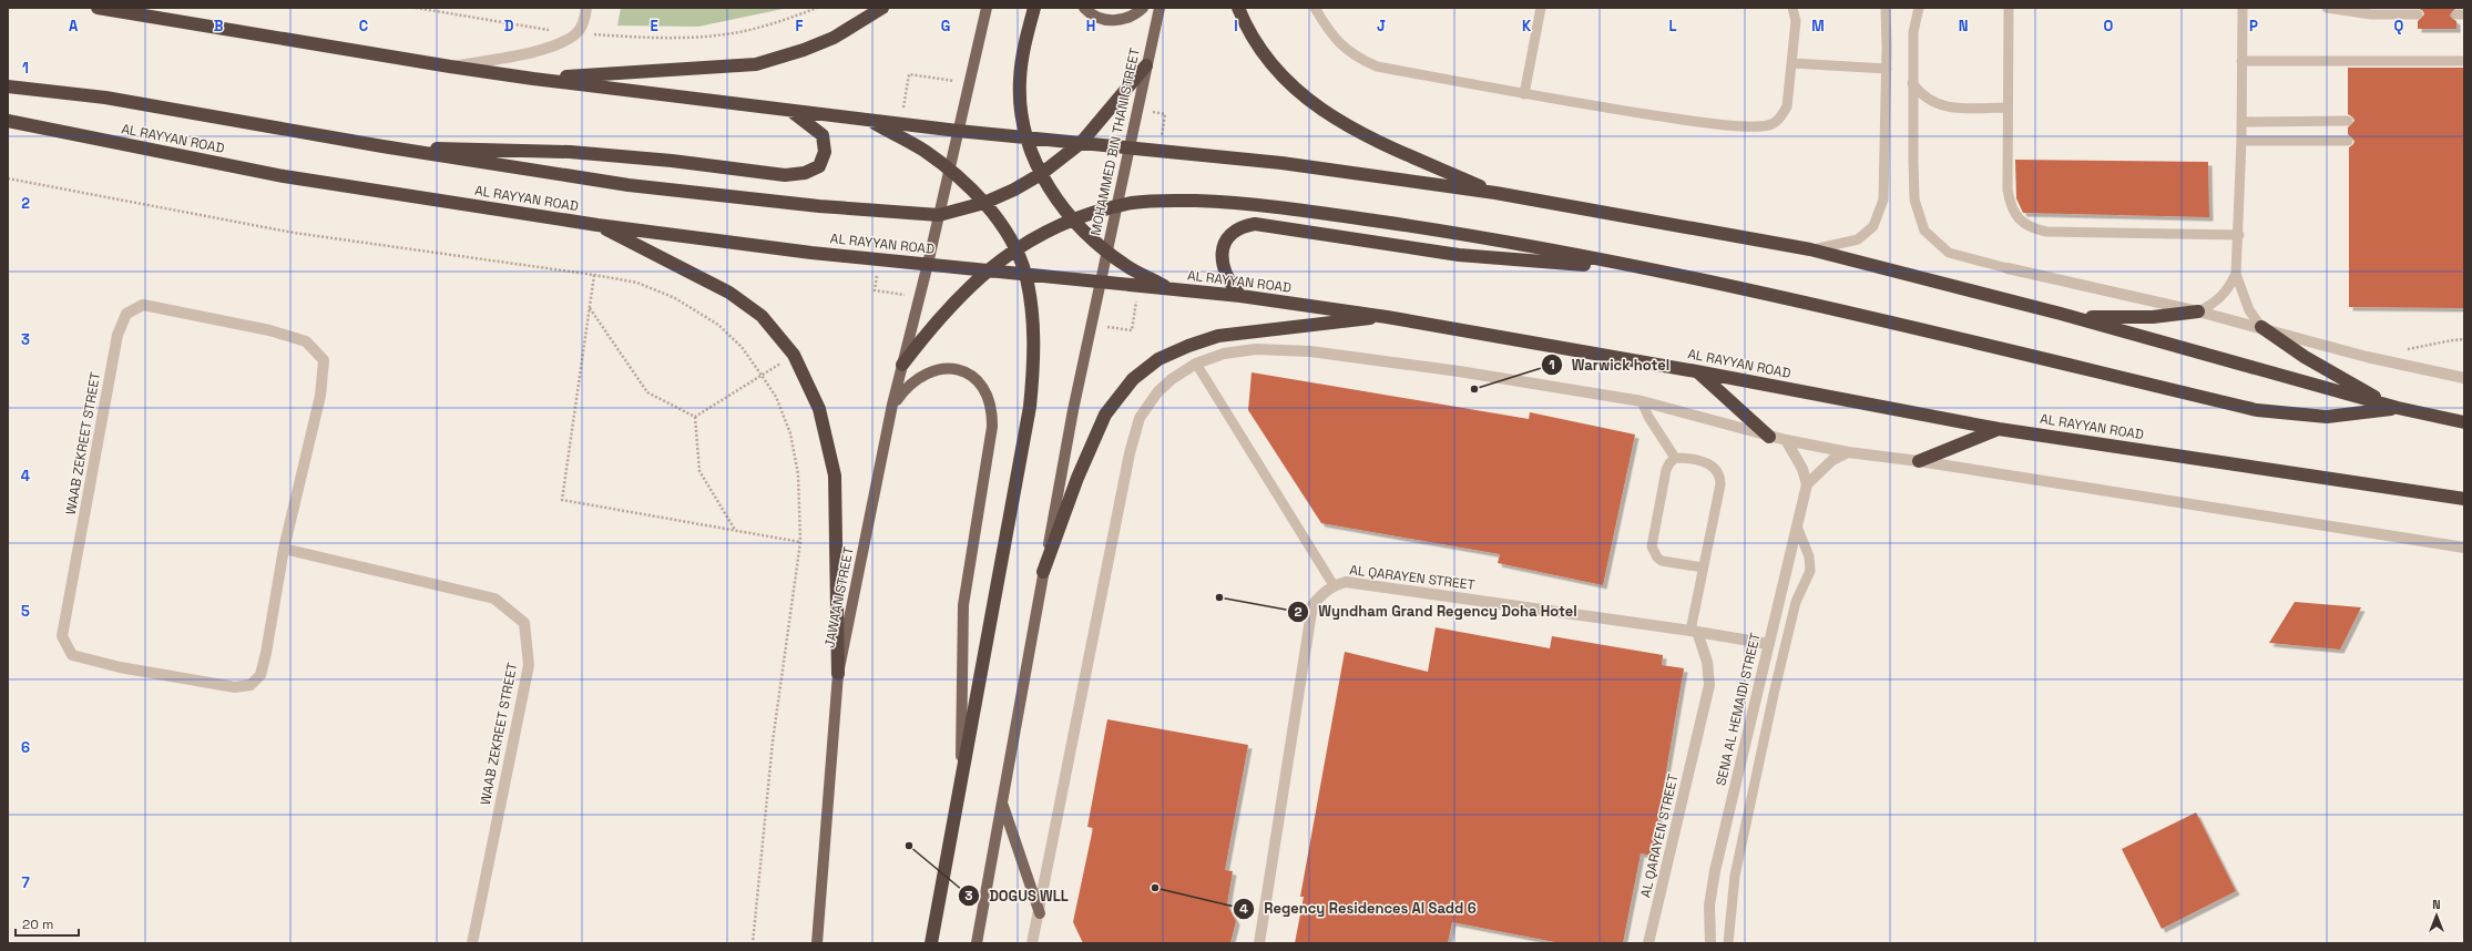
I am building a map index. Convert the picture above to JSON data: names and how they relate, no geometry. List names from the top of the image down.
{
  "streets": {
    "highway": ["AL RAYYAN ROAD"],
    "main road": ["MOHAMMED BIN THANI STREET", "JAWAAN STREET"],
    "street": ["WAAB ZEKREET STREET", "AL QARAYEN STREET", "SENA AL HEMAIDI STREET"]
  },
  "crossings": [
    ["AL RAYYAN ROAD", "MOHAMMED BIN THANI STREET"],
    ["AL RAYYAN ROAD", "JAWAAN STREET"],
    ["AL QARAYEN STREET", "SENA AL HEMAIDI STREET"]
  ],
  "places": [
    "Warwick hotel",
    "Wyndham Grand Regency Doha Hotel",
    "DOGUS WLL",
    "Regency Residences Al Sadd 6"
  ],
  "scale_bar": "20 m",
  "north": "top",
  "grid": {
    "columns": [
      "A",
      "B",
      "C",
      "D",
      "E",
      "F",
      "G",
      "H",
      "I",
      "J",
      "K",
      "L",
      "M",
      "N",
      "O",
      "P",
      "Q"
    ],
    "rows": [
      "1",
      "2",
      "3",
      "4",
      "5",
      "6",
      "7"
    ]
  }
}
